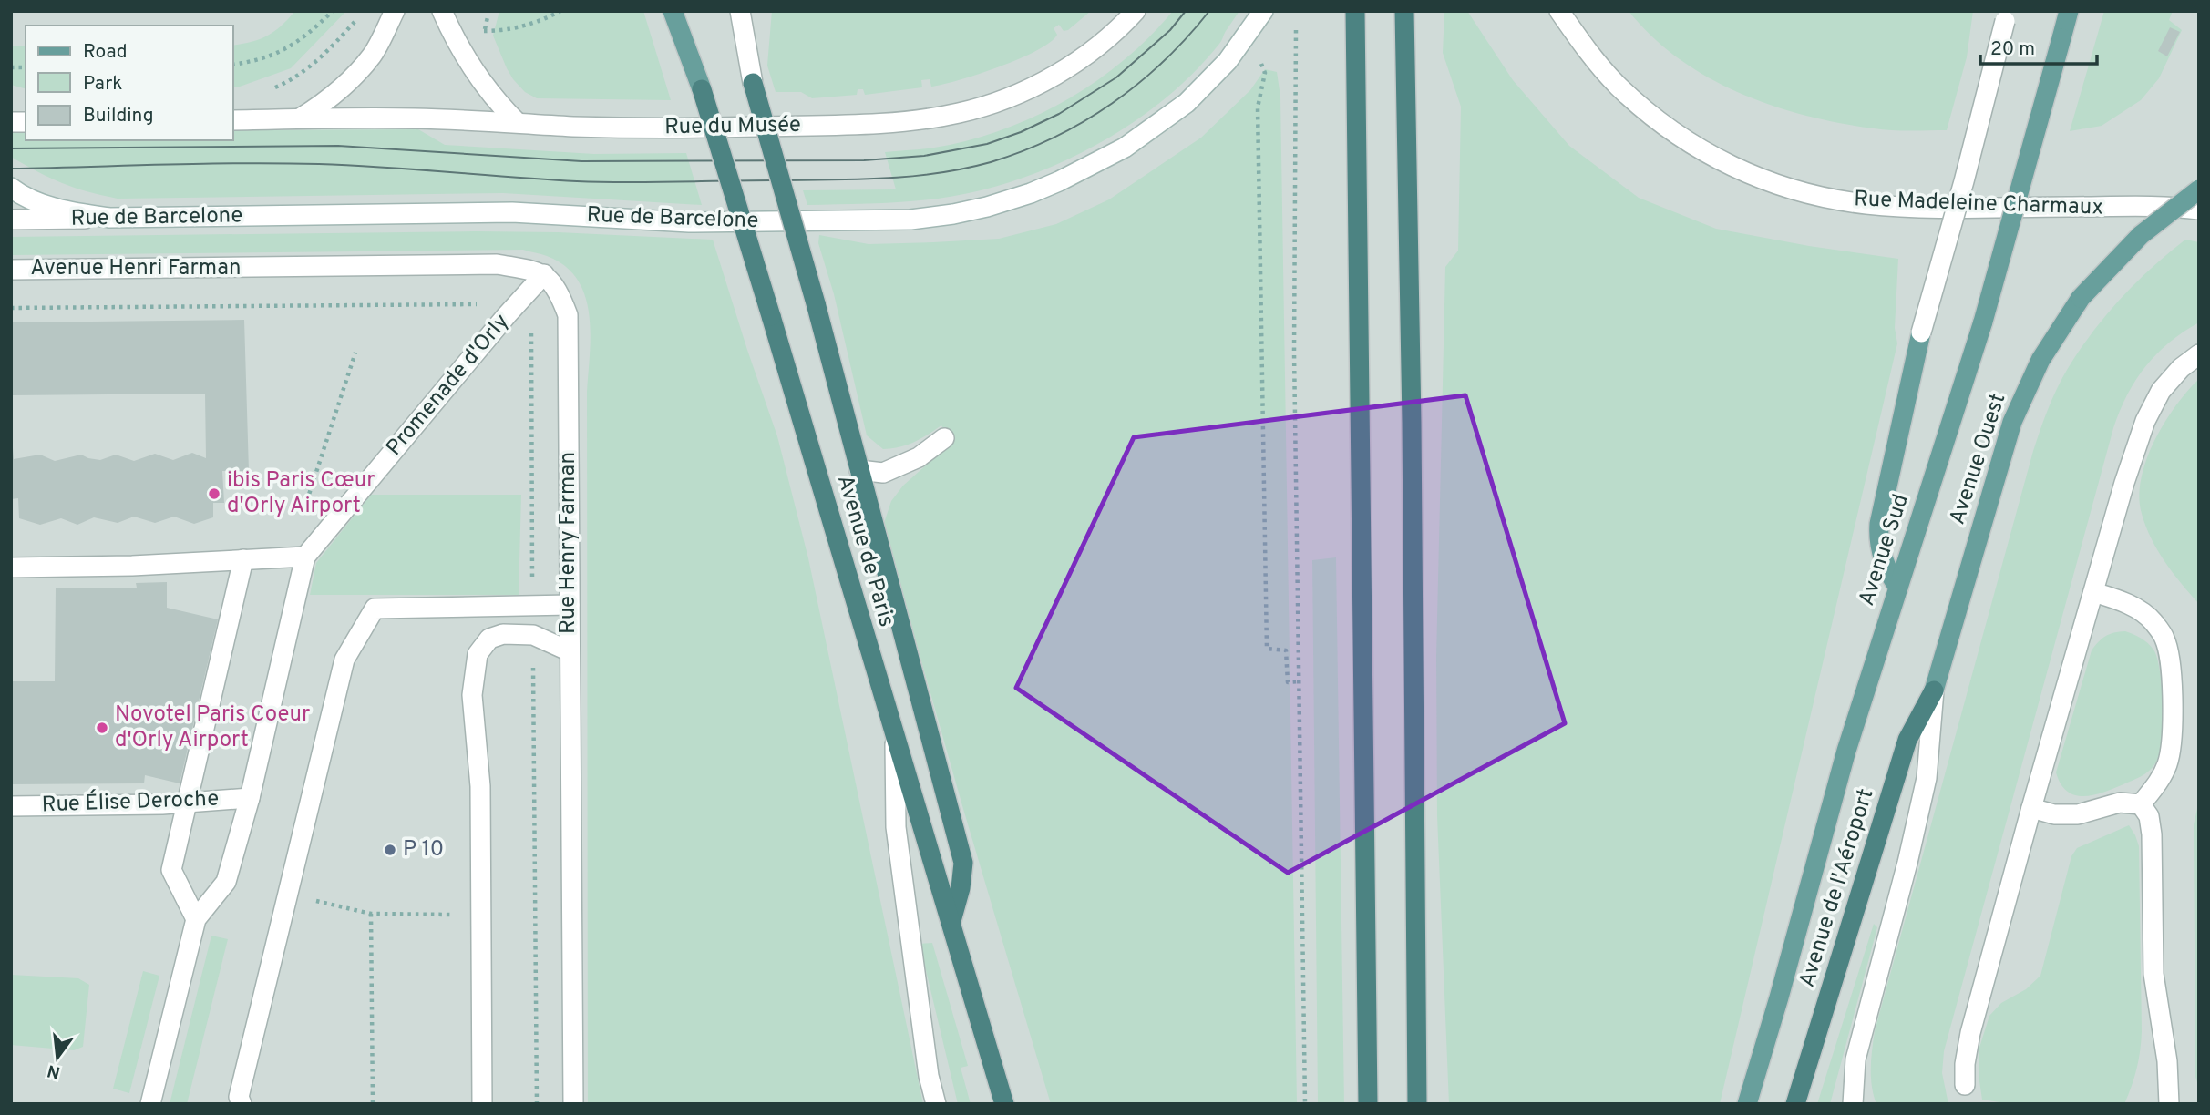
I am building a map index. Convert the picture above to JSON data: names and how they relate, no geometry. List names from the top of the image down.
{
  "streets": {
    "highway": ["Avenue de Paris", "Avenue de l'Aéroport"],
    "main road": ["Avenue Ouest", "Avenue Sud"],
    "street": [
      "Rue du Musée",
      "Rue Madeleine Charmaux",
      "Rue de Barcelone",
      "Avenue Henri Farman",
      "Promenade d'Orly",
      "Rue Henry Farman",
      "Rue Élise Deroche"
    ]
  },
  "crossings": [
    ["Avenue Henri Farman", "Promenade d'Orly"],
    ["Avenue Henri Farman", "Rue Henry Farman"],
    ["Promenade d'Orly", "Rue Henry Farman"],
    ["Promenade d'Orly", "Rue Élise Deroche"],
    ["Avenue Ouest", "Avenue de l'Aéroport"]
  ],
  "places": ["ibis Paris Cœur d'Orly Airport", "Novotel Paris Coeur d'Orly Airport", "P 10"],
  "legend": ["Road", "Park", "Building"],
  "scale_bar": "20 m",
  "north": "bottom"
}
